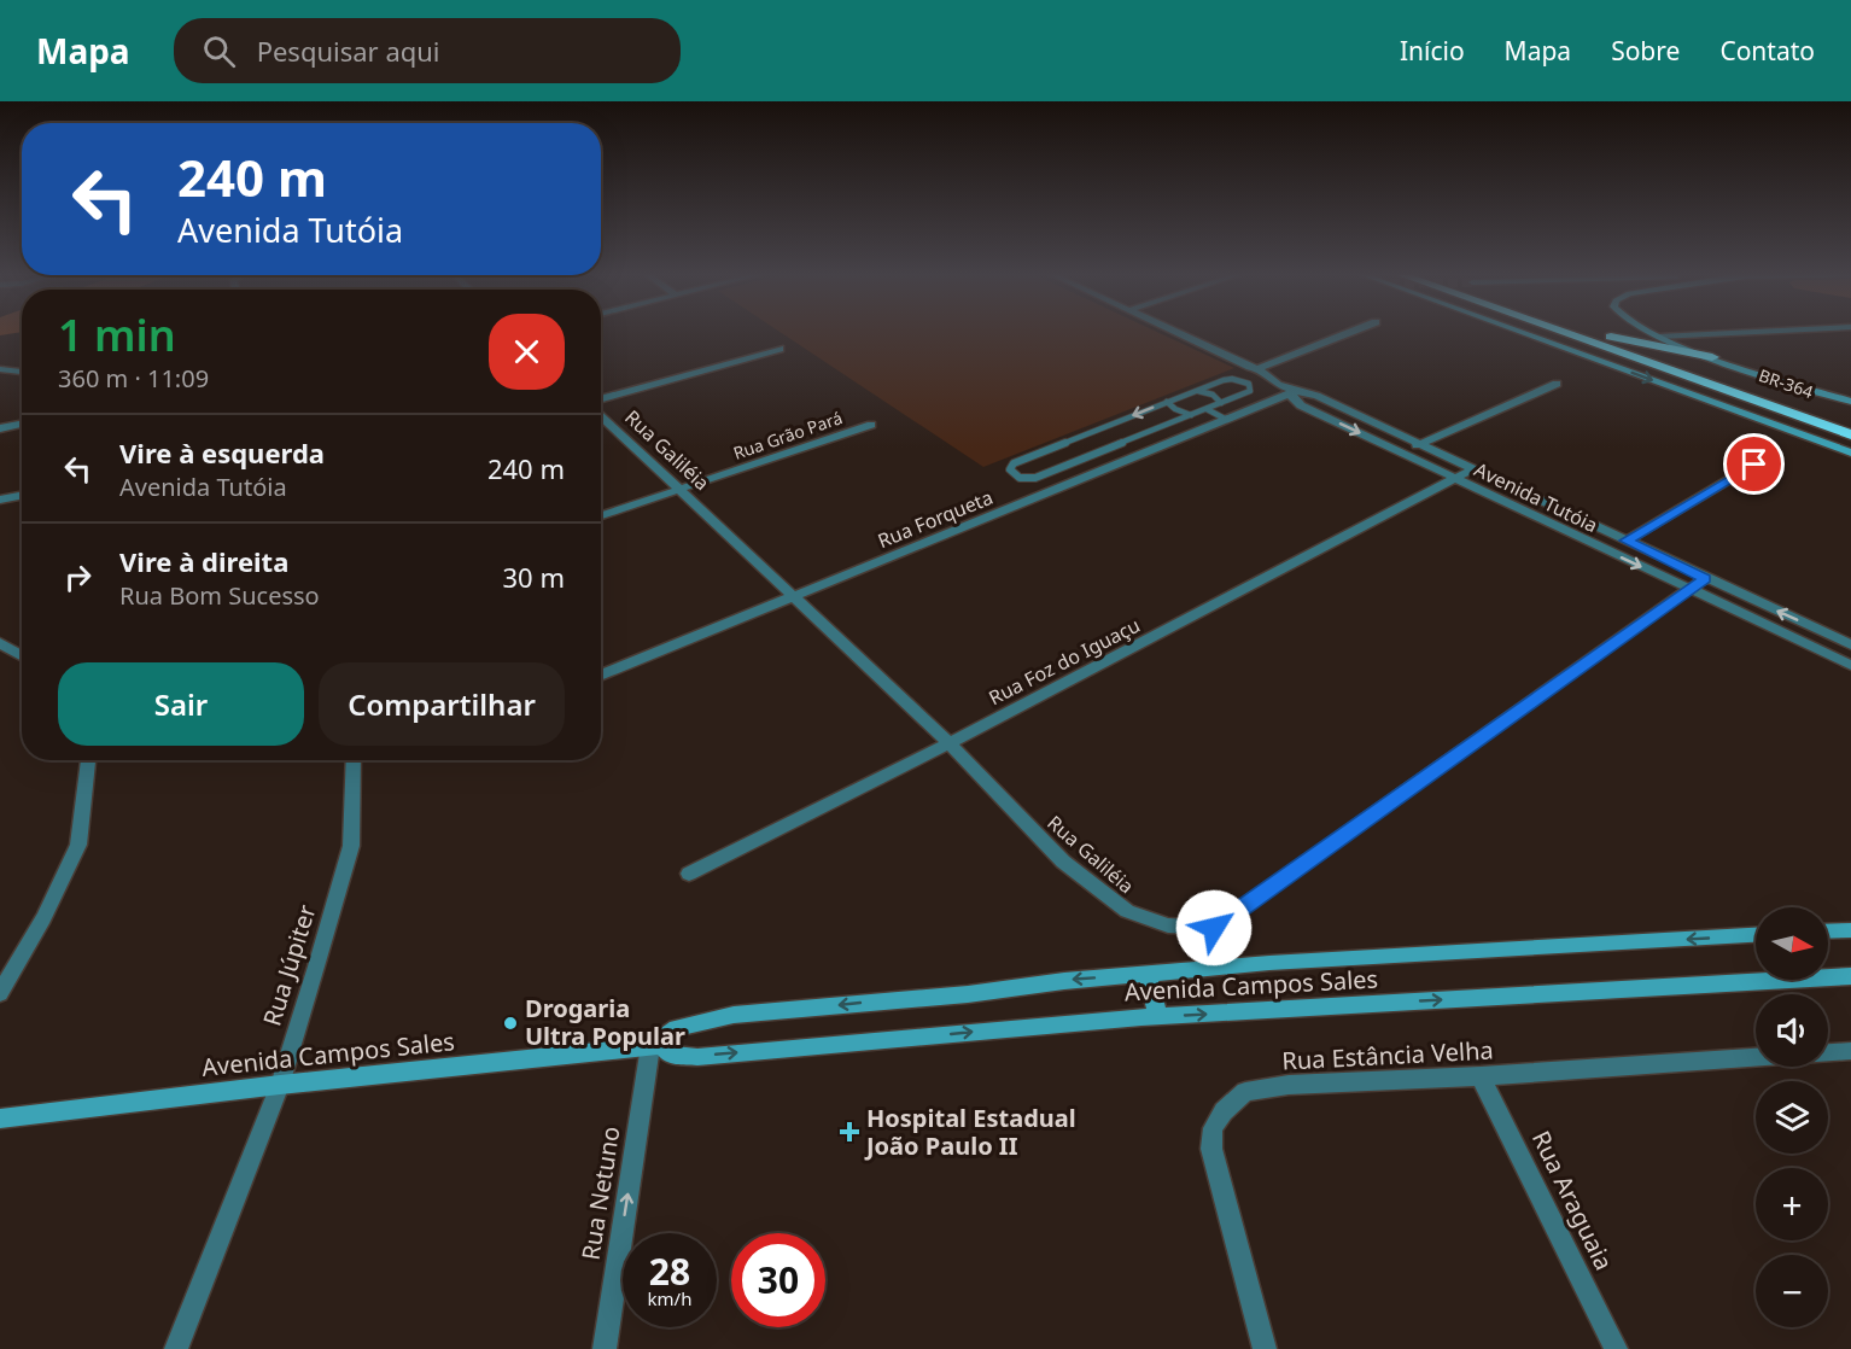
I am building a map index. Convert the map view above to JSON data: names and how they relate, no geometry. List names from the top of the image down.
{
  "streets": {
    "highway": ["BR-364"],
    "street": [
      "Rua Grão Pará",
      "Rua Galiléia",
      "Avenida Tutóia",
      "Rua Forqueta",
      "Rua Foz do Iguaçu",
      "Rua Júpiter",
      "Avenida Campos Sales",
      "Rua Estância Velha",
      "Rua Netuno",
      "Rua Araguaia"
    ]
  },
  "crossings": [
    ["Rua Grão Pará", "Rua Galiléia"],
    ["Rua Galiléia", "Avenida Tutóia"],
    ["Rua Galiléia", "Rua Forqueta"],
    ["Rua Galiléia", "Rua Foz do Iguaçu"],
    ["Avenida Tutóia", "Rua Forqueta"],
    ["Avenida Tutóia", "Rua Foz do Iguaçu"],
    ["Rua Júpiter", "Avenida Campos Sales"],
    ["Avenida Campos Sales", "Rua Netuno"],
    ["Rua Estância Velha", "Rua Araguaia"]
  ],
  "one_way": ["Rua Netuno"],
  "places": {
    "other": ["Drogaria Ultra Popular"],
    "health": ["Hospital Estadual João Paulo II"]
  },
  "north": "right",
  "page": {
    "header": "Mapa",
    "search": "Pesquisar aqui",
    "nav": [
      "Início",
      "Mapa",
      "Sobre",
      "Contato"
    ],
    "turn": ["240 m", "Avenida Tutóia"],
    "heading": ["1 min", "360 m · 11:09"],
    "list": [
      {
        "name": "Vire à esquerda",
        "note": "Avenida Tutóia",
        "value": "240 m"
      },
      {
        "name": "Vire à direita",
        "note": "Rua Bom Sucesso",
        "value": "30 m"
      }
    ],
    "buttons": ["Sair", "Compartilhar"],
    "map_buttons": ["+", "−"],
    "speed": "28 km/h",
    "limit": "30"
  }
}
